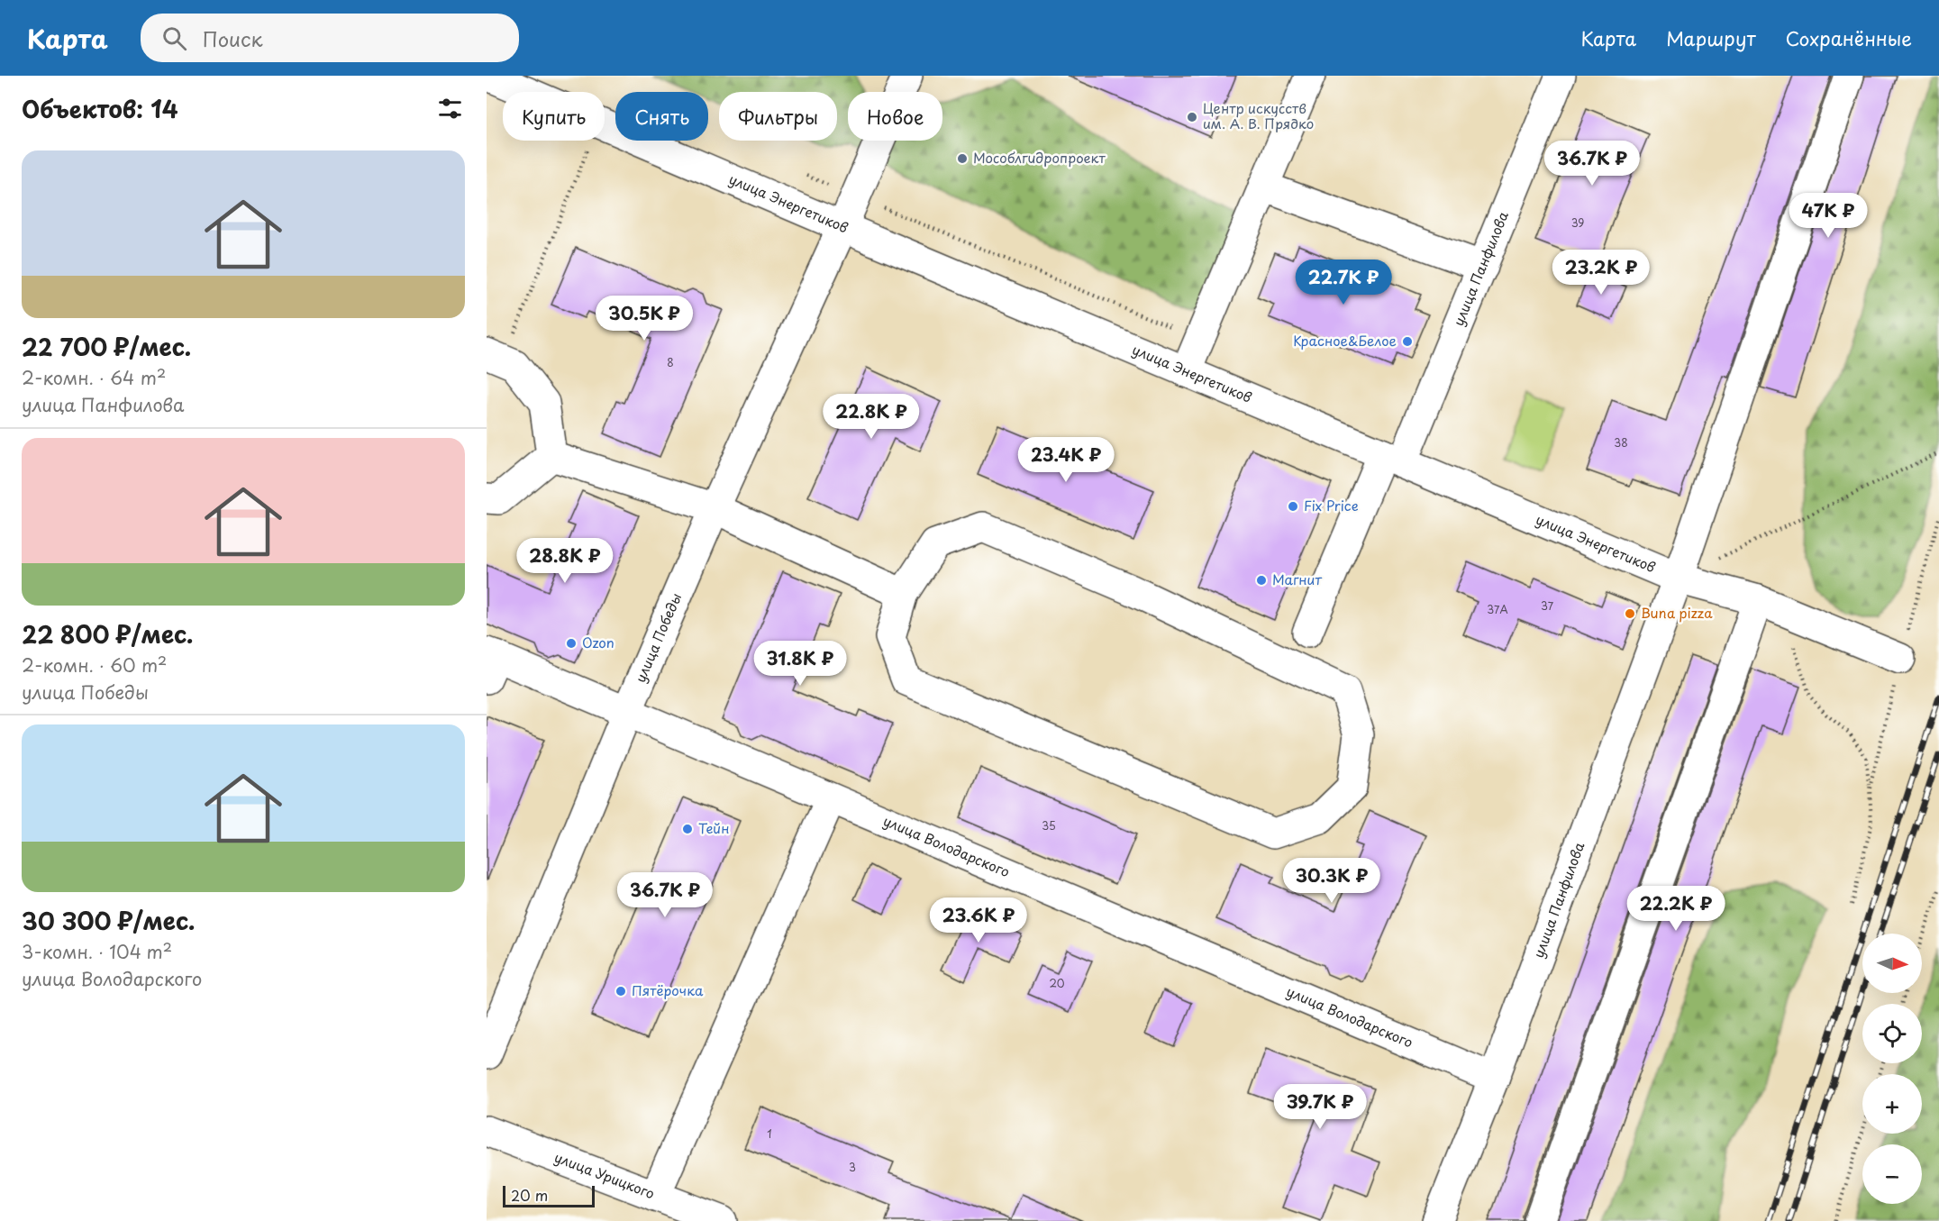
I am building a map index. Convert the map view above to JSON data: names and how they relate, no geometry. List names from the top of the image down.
{
  "streets": {
    "street": [
      "улица Энергетиков",
      "улица Панфилова",
      "улица Победы",
      "улица Володарского",
      "улица Урицкого"
    ]
  },
  "crossings": [
    ["улица Энергетиков", "улица Панфилова"],
    ["улица Энергетиков", "улица Победы"],
    ["улица Панфилова", "улица Володарского"],
    ["улица Победы", "улица Володарского"]
  ],
  "places": [
    "Центр искусств им. А. В. Прядко",
    "Мособлгидропроект",
    "Красное&Белое",
    "Fix Price",
    "Магнит",
    "Buna pizza",
    "Ozon",
    "Тейн",
    "Пятёрочка"
  ],
  "house_numbers": [
    "39",
    "8",
    "38",
    "37",
    "37А",
    "35",
    "20",
    "1",
    "3"
  ],
  "scale_bar": "20 m",
  "north": "right",
  "page": {
    "header": "Карта",
    "search": "Поиск",
    "nav": ["Карта", "Маршрут", "Сохранённые"],
    "heading": "Объектов: 14",
    "chip": [
      "Купить",
      "Снять",
      "Фильтры",
      "Новое"
    ],
    "list": [
      {
        "name": "22 700 ₽/мес.",
        "note": "2-комн. · 64 m² · улица Панфилова"
      },
      {
        "name": "22 800 ₽/мес.",
        "note": "2-комн. · 60 m² · улица Победы"
      },
      {
        "name": "30 300 ₽/мес.",
        "note": "3-комн. · 104 m² · улица Володарского"
      }
    ],
    "price": [
      "36.7K ₽",
      "47K ₽",
      "23.2K ₽",
      "22.7K ₽",
      "30.5K ₽",
      "22.8K ₽",
      "23.4K ₽",
      "28.8K ₽",
      "31.8K ₽",
      "30.3K ₽",
      "36.7K ₽",
      "22.2K ₽",
      "23.6K ₽",
      "39.7K ₽"
    ],
    "map_buttons": ["+", "−"],
    "scale": "20 m"
  }
}
